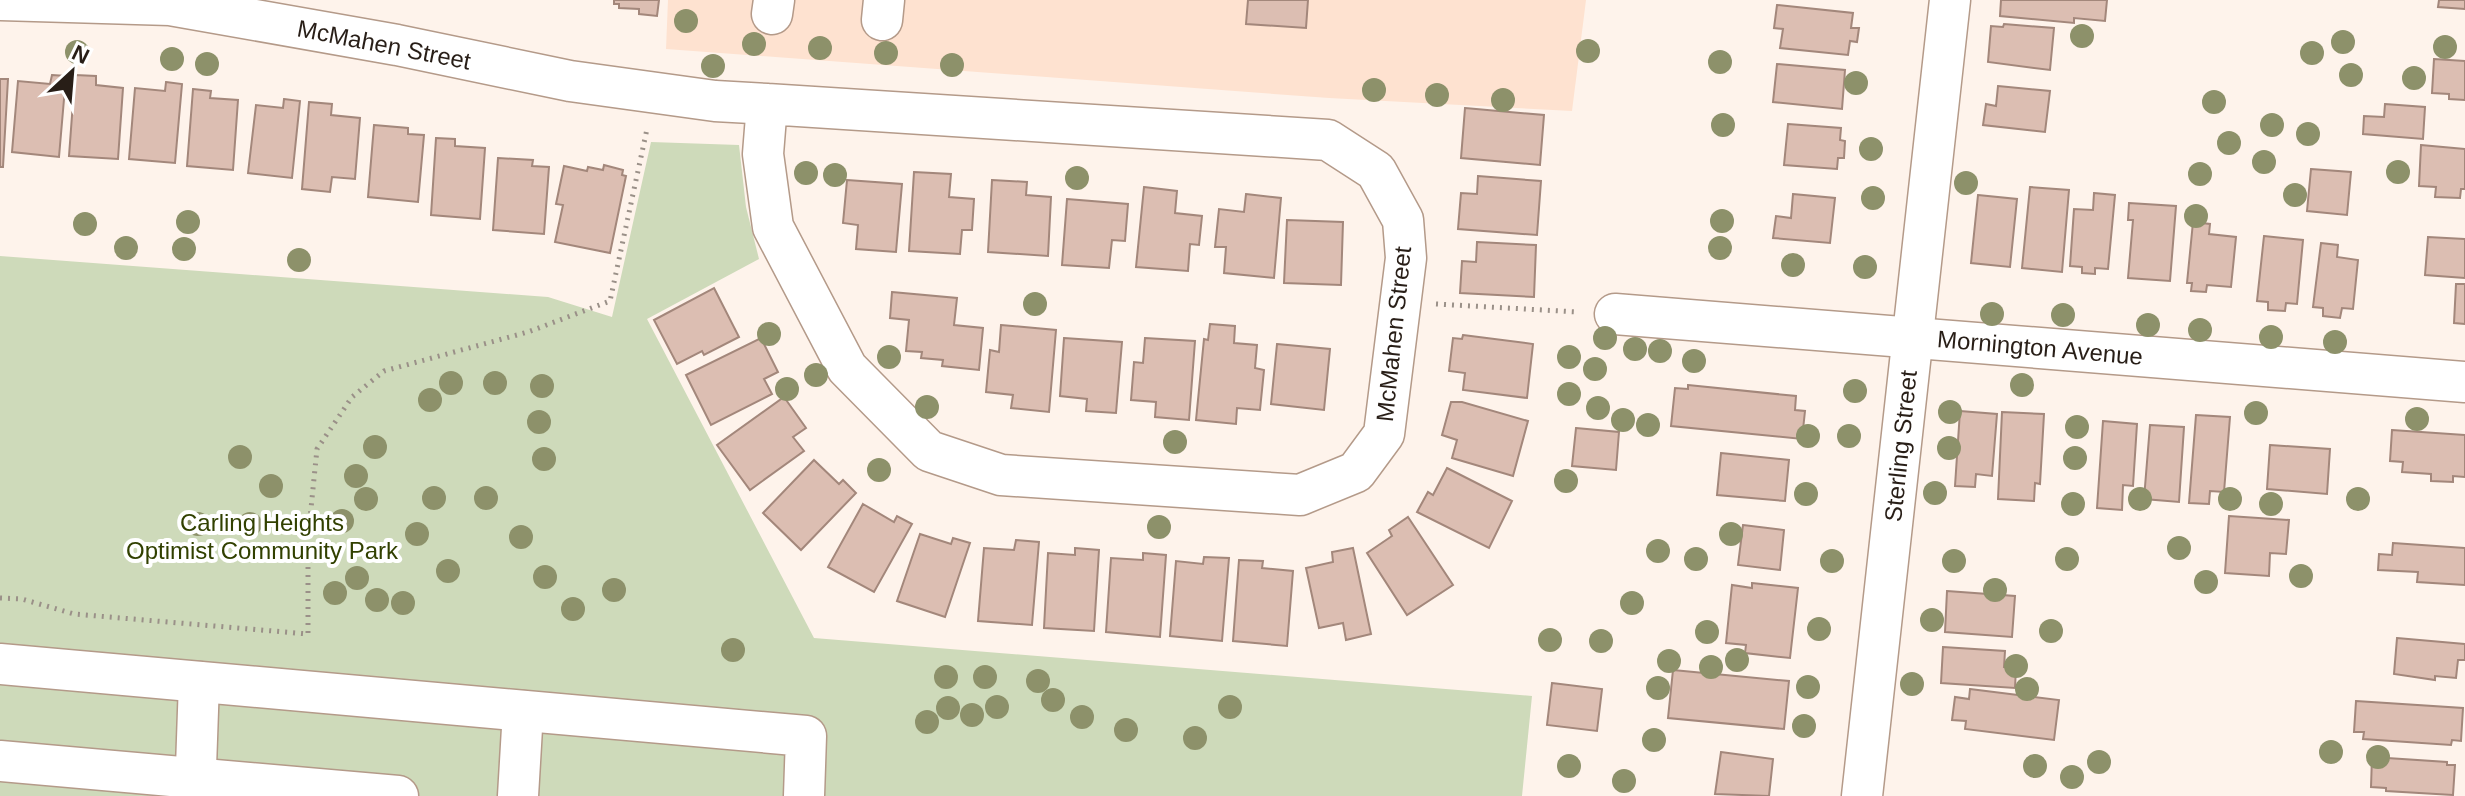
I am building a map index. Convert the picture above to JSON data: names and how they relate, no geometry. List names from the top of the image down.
{
  "streets": {
    "street": ["McMahen Street", "Mornington Avenue", "Sterling Street"]
  },
  "crossings": [
    ["Mornington Avenue", "Sterling Street"]
  ],
  "parks": ["Carling Heights Optimist Community Park"],
  "north": "top right"
}
